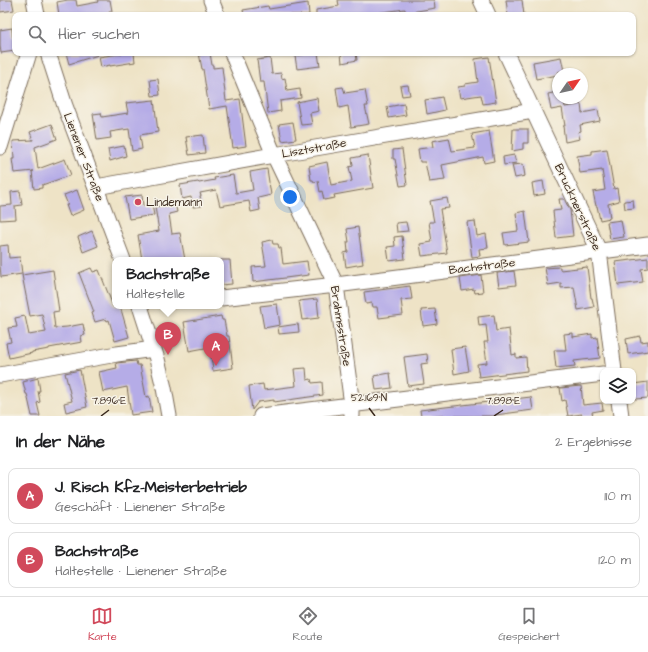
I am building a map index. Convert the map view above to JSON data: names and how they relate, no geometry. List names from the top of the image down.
{
  "streets": {
    "street": [
      "Lisztstraße",
      "Lienener Straße",
      "Brucknerstraße",
      "Bachstraße",
      "Brahmsstraße"
    ]
  },
  "crossings": [
    ["Lisztstraße", "Lienener Straße"],
    ["Lisztstraße", "Brucknerstraße"],
    ["Lisztstraße", "Brahmsstraße"],
    ["Brucknerstraße", "Bachstraße"],
    ["Bachstraße", "Brahmsstraße"]
  ],
  "places": ["Lindemann"],
  "north": "top right",
  "page": {
    "search": "Hier suchen",
    "popup": ["Bachstraße", "Haltestelle"],
    "pins": ["B", "A"],
    "heading": ["In der Nähe", "2 Ergebnisse"],
    "list": [
      {
        "mark": "A",
        "name": "J. Risch Kfz-Meisterbetrieb",
        "note": "Geschäft · Lienener Straße",
        "value": "110 m"
      },
      {
        "mark": "B",
        "name": "Bachstraße",
        "note": "Haltestelle · Lienener Straße",
        "value": "120 m"
      }
    ],
    "nav": ["Karte", "Route", "Gespeichert"]
  },
  "coordinates": ["52.169°N", "7.896°E", "7.898°E"]
}
